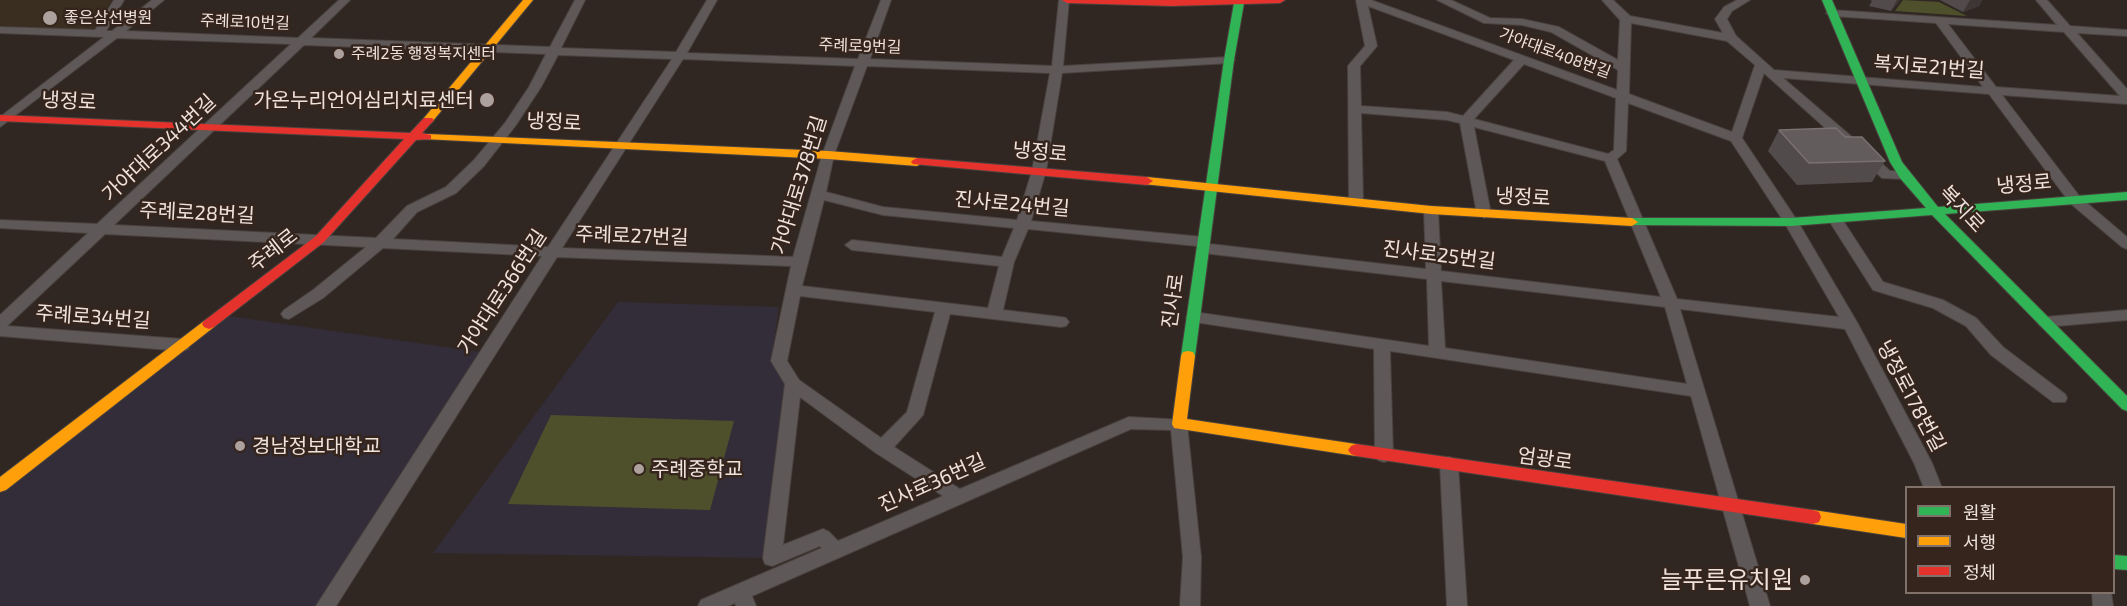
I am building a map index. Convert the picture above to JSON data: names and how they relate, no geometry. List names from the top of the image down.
{
  "streets": {
    "main road": [
      "냉정로",
      "복지로",
      "주례로",
      "진사로",
      "엄광로"
    ],
    "street": [
      "주례로10번길",
      "주례로9번길",
      "가야대로408번길",
      "복지로21번길",
      "가야대로344번길",
      "가야대로378번길",
      "진사로24번길",
      "주례로28번길",
      "주례로27번길",
      "진사로25번길",
      "가야대로366번길",
      "주례로34번길",
      "냉정로178번길",
      "진사로36번길"
    ]
  },
  "crossings": [
    ["주례로10번길", "주례로9번길"],
    ["주례로10번길", "가야대로344번길"],
    ["주례로10번길", "주례로"],
    ["주례로9번길", "가야대로378번길"],
    ["주례로9번길", "주례로"],
    ["주례로9번길", "가야대로366번길"],
    ["주례로9번길", "진사로"],
    ["가야대로408번길", "냉정로178번길"],
    ["복지로21번길", "냉정로"],
    ["복지로21번길", "복지로"],
    ["냉정로", "가야대로344번길"],
    ["냉정로", "가야대로378번길"],
    ["냉정로", "복지로"],
    ["냉정로", "주례로"],
    ["냉정로", "가야대로366번길"],
    ["냉정로", "진사로"],
    ["냉정로", "냉정로178번길"],
    ["가야대로344번길", "주례로28번길"],
    ["가야대로378번길", "진사로24번길"],
    ["가야대로378번길", "주례로27번길"],
    ["가야대로378번길", "진사로36번길"],
    ["진사로24번길", "진사로25번길"],
    ["진사로24번길", "진사로"],
    ["주례로28번길", "주례로27번길"],
    ["주례로28번길", "주례로"],
    ["주례로27번길", "주례로"],
    ["주례로27번길", "가야대로366번길"],
    ["주례로", "주례로34번길"],
    ["진사로25번길", "진사로"],
    ["진사로25번길", "냉정로178번길"],
    ["진사로", "엄광로"],
    ["진사로", "진사로36번길"],
    ["엄광로", "진사로36번길"]
  ],
  "places": [
    "좋은삼선병원",
    "주례2동 행정복지센터",
    "가온누리언어심리치료센터",
    "경남정보대학교",
    "주례중학교",
    "늘푸른유치원"
  ],
  "legend": ["원활", "서행", "정체"]
}
